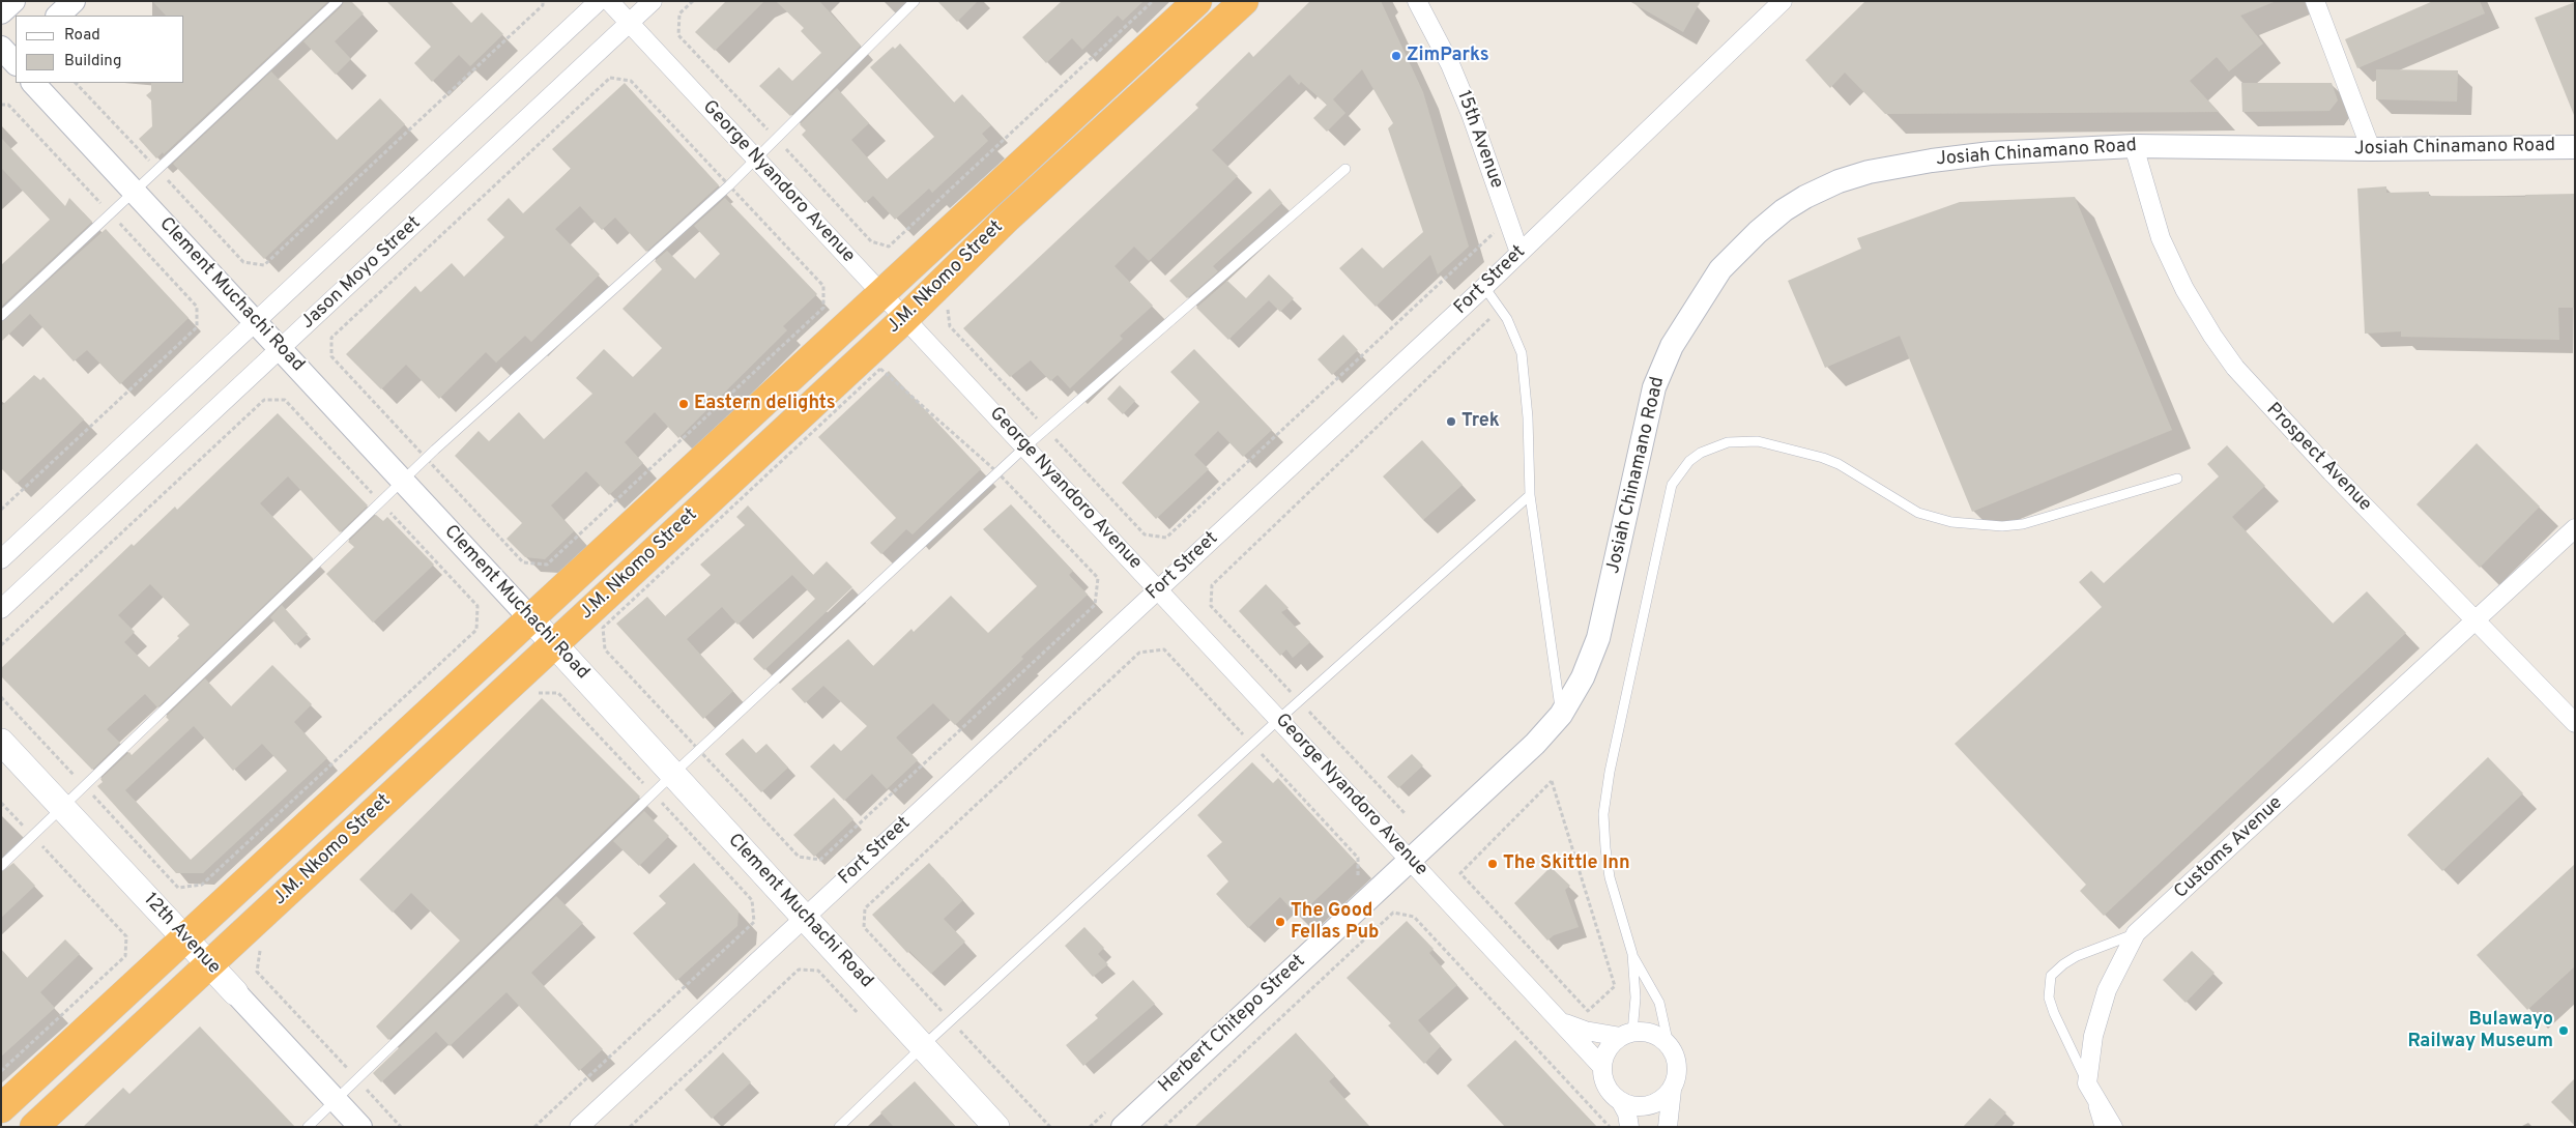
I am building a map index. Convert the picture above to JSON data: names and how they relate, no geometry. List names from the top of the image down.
{
  "streets": {
    "highway": ["J.M. Nkomo Street"],
    "main road": ["Clement Muchachi Road", "12th Avenue"],
    "street": [
      "15th Avenue",
      "Josiah Chinamano Road",
      "George Nyandoro Avenue",
      "Jason Moyo Street",
      "Fort Street",
      "Prospect Avenue",
      "Customs Avenue",
      "Herbert Chitepo Street"
    ]
  },
  "crossings": [
    ["15th Avenue", "Fort Street"],
    ["Josiah Chinamano Road", "George Nyandoro Avenue"],
    ["Josiah Chinamano Road", "Prospect Avenue"],
    ["Josiah Chinamano Road", "Herbert Chitepo Street"],
    ["George Nyandoro Avenue", "Jason Moyo Street"],
    ["George Nyandoro Avenue", "J.M. Nkomo Street"],
    ["George Nyandoro Avenue", "Fort Street"],
    ["George Nyandoro Avenue", "Herbert Chitepo Street"],
    ["Jason Moyo Street", "Clement Muchachi Road"],
    ["J.M. Nkomo Street", "Clement Muchachi Road"],
    ["J.M. Nkomo Street", "12th Avenue"],
    ["Fort Street", "Clement Muchachi Road"],
    ["Prospect Avenue", "Customs Avenue"]
  ],
  "places": [
    "ZimParks",
    "Eastern delights",
    "Trek",
    "The Skittle Inn",
    "The Good Fellas Pub",
    "Bulawayo Railway Museum"
  ],
  "legend": ["Road", "Building"]
}
